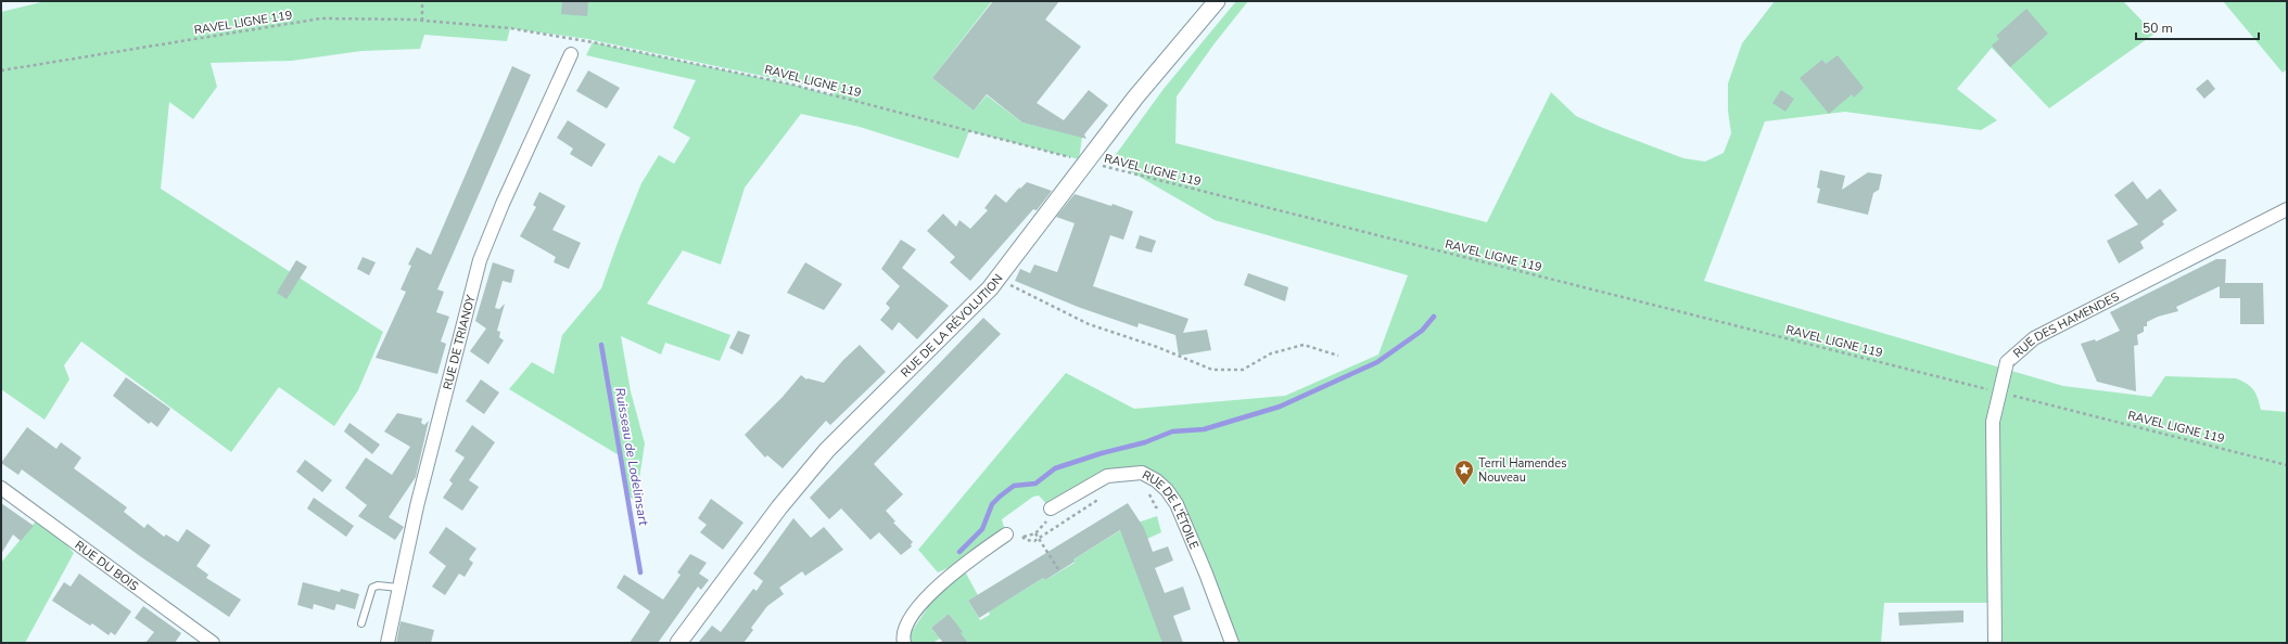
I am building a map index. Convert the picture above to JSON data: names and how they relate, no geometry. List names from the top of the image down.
{
  "streets": {
    "street": [
      "RUE DE LA RÉVOLUTION",
      "RUE DES HAMENDES",
      "RUE DE TRIANOY",
      "RUE DE L'ÉTOILE",
      "RUE DU BOIS"
    ],
    "path": ["RAVEL LIGNE 119"]
  },
  "crossings": [
    ["RAVEL LIGNE 119", "RUE DE LA RÉVOLUTION"]
  ],
  "water": ["Ruisseau de Lodelinsart"],
  "places": {
    "place": ["Terril Hamendes Nouveau"]
  },
  "scale_bar": "50 m"
}
